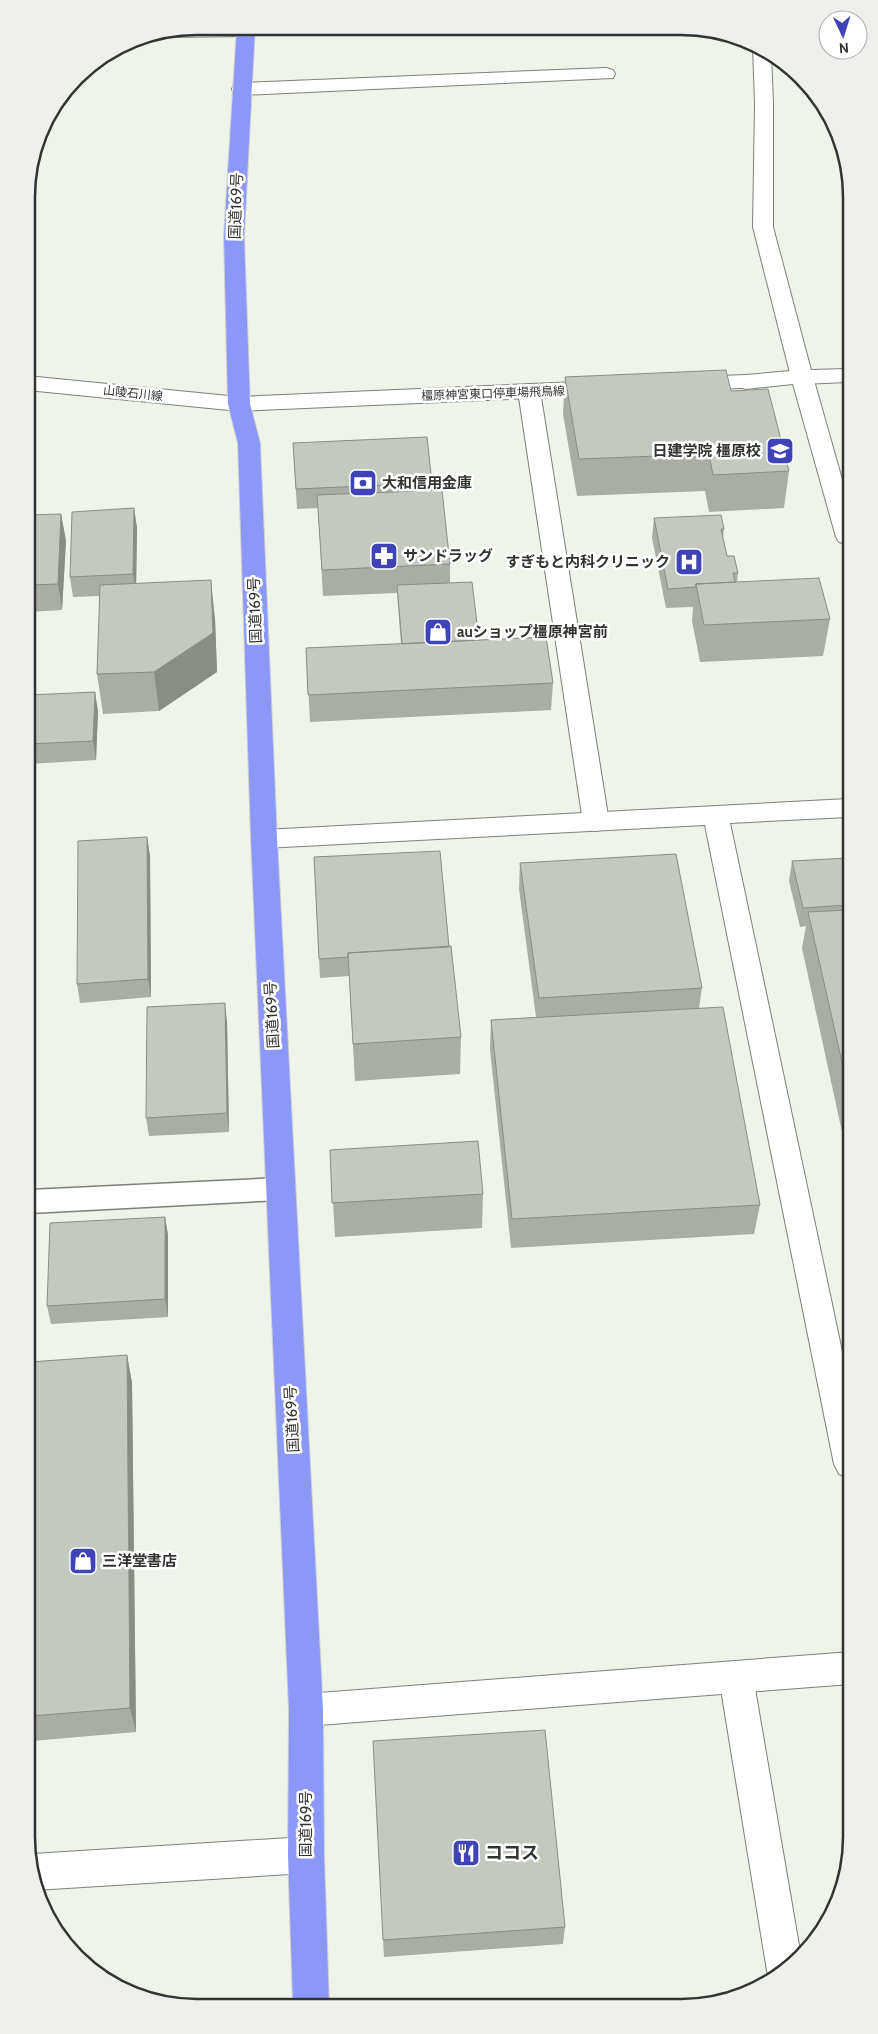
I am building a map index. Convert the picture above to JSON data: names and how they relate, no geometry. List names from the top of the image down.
{
  "streets": {
    "highway": ["国道169号"],
    "street": ["山陵石川線", "橿原神宮東口停車場飛鳥線"]
  },
  "crossings": [
    ["国道169号", "山陵石川線"],
    ["国道169号", "橿原神宮東口停車場飛鳥線"],
    ["山陵石川線", "橿原神宮東口停車場飛鳥線"]
  ],
  "places": {
    "school or university": ["日建学院 橿原校"],
    "bank": ["大和信用金庫"],
    "pharmacy": ["サンドラッグ"],
    "hospital": ["すぎもと内科クリニック"],
    "shop": ["auショップ橿原神宮前", "三洋堂書店"],
    "restaurant": ["ココス"]
  },
  "north": "bottom"
}
